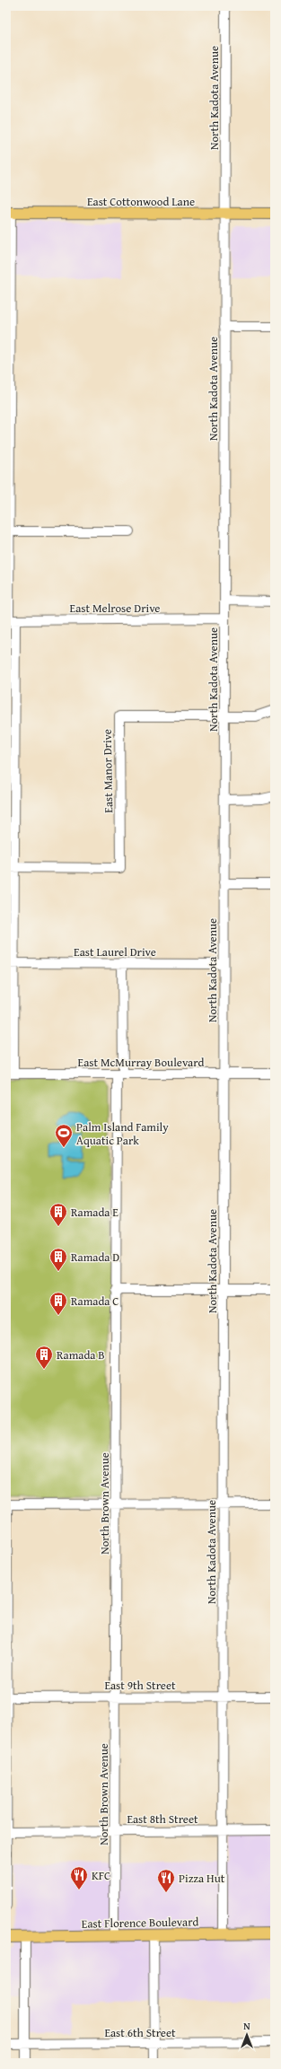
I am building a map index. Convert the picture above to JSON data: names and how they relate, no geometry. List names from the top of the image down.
{
  "streets": {
    "main road": ["East Cottonwood Lane", "East Florence Boulevard"],
    "street": [
      "North Kadota Avenue",
      "East Melrose Drive",
      "East Manor Drive",
      "East Laurel Drive",
      "East McMurray Boulevard",
      "North Brown Avenue",
      "East 9th Street",
      "East 8th Street",
      "East 6th Street"
    ]
  },
  "crossings": [
    ["North Kadota Avenue", "East Cottonwood Lane"],
    ["North Kadota Avenue", "East Melrose Drive"],
    ["North Kadota Avenue", "East Manor Drive"],
    ["North Kadota Avenue", "East Laurel Drive"],
    ["North Kadota Avenue", "East McMurray Boulevard"],
    ["North Kadota Avenue", "East 9th Street"],
    ["North Kadota Avenue", "East 8th Street"],
    ["North Kadota Avenue", "East Florence Boulevard"],
    ["East Laurel Drive", "North Brown Avenue"],
    ["East McMurray Boulevard", "North Brown Avenue"],
    ["North Brown Avenue", "East 9th Street"],
    ["North Brown Avenue", "East 8th Street"],
    ["North Brown Avenue", "East Florence Boulevard"]
  ],
  "places": {
    "sports": ["Palm Island Family Aquatic Park"],
    "building": [
      "Ramada E",
      "Ramada D",
      "Ramada C",
      "Ramada B"
    ],
    "restaurant": ["KFC", "Pizza Hut"]
  },
  "north": "top"
}
